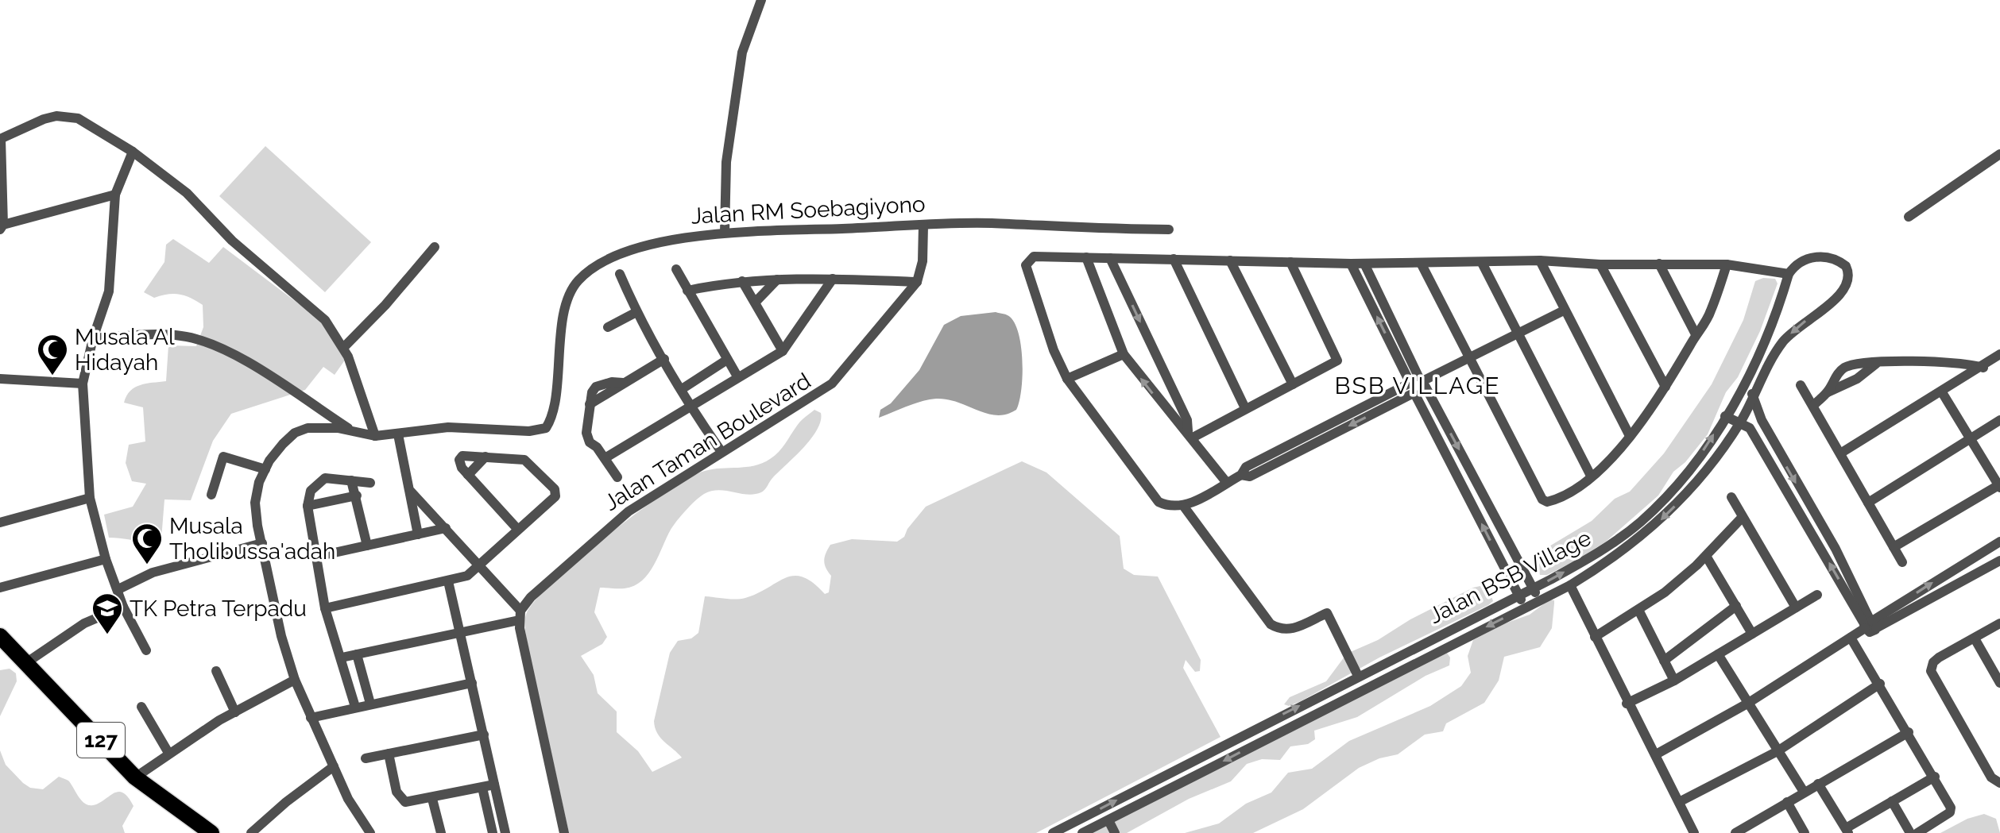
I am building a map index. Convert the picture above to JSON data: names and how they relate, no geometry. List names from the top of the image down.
{
  "streets": {
    "main road": ["127"],
    "street": ["Jalan RM Soebagiyono", "Jalan Taman Boulevard", "Jalan BSB Village"]
  },
  "crossings": [
    ["Jalan RM Soebagiyono", "Jalan Taman Boulevard"]
  ],
  "districts": ["BSB VILLAGE"],
  "places": {
    "mosque": ["Musala Al Hidayah", "Musala Tholibussa'adah"],
    "school or university": ["TK Petra Terpadu"]
  }
}
